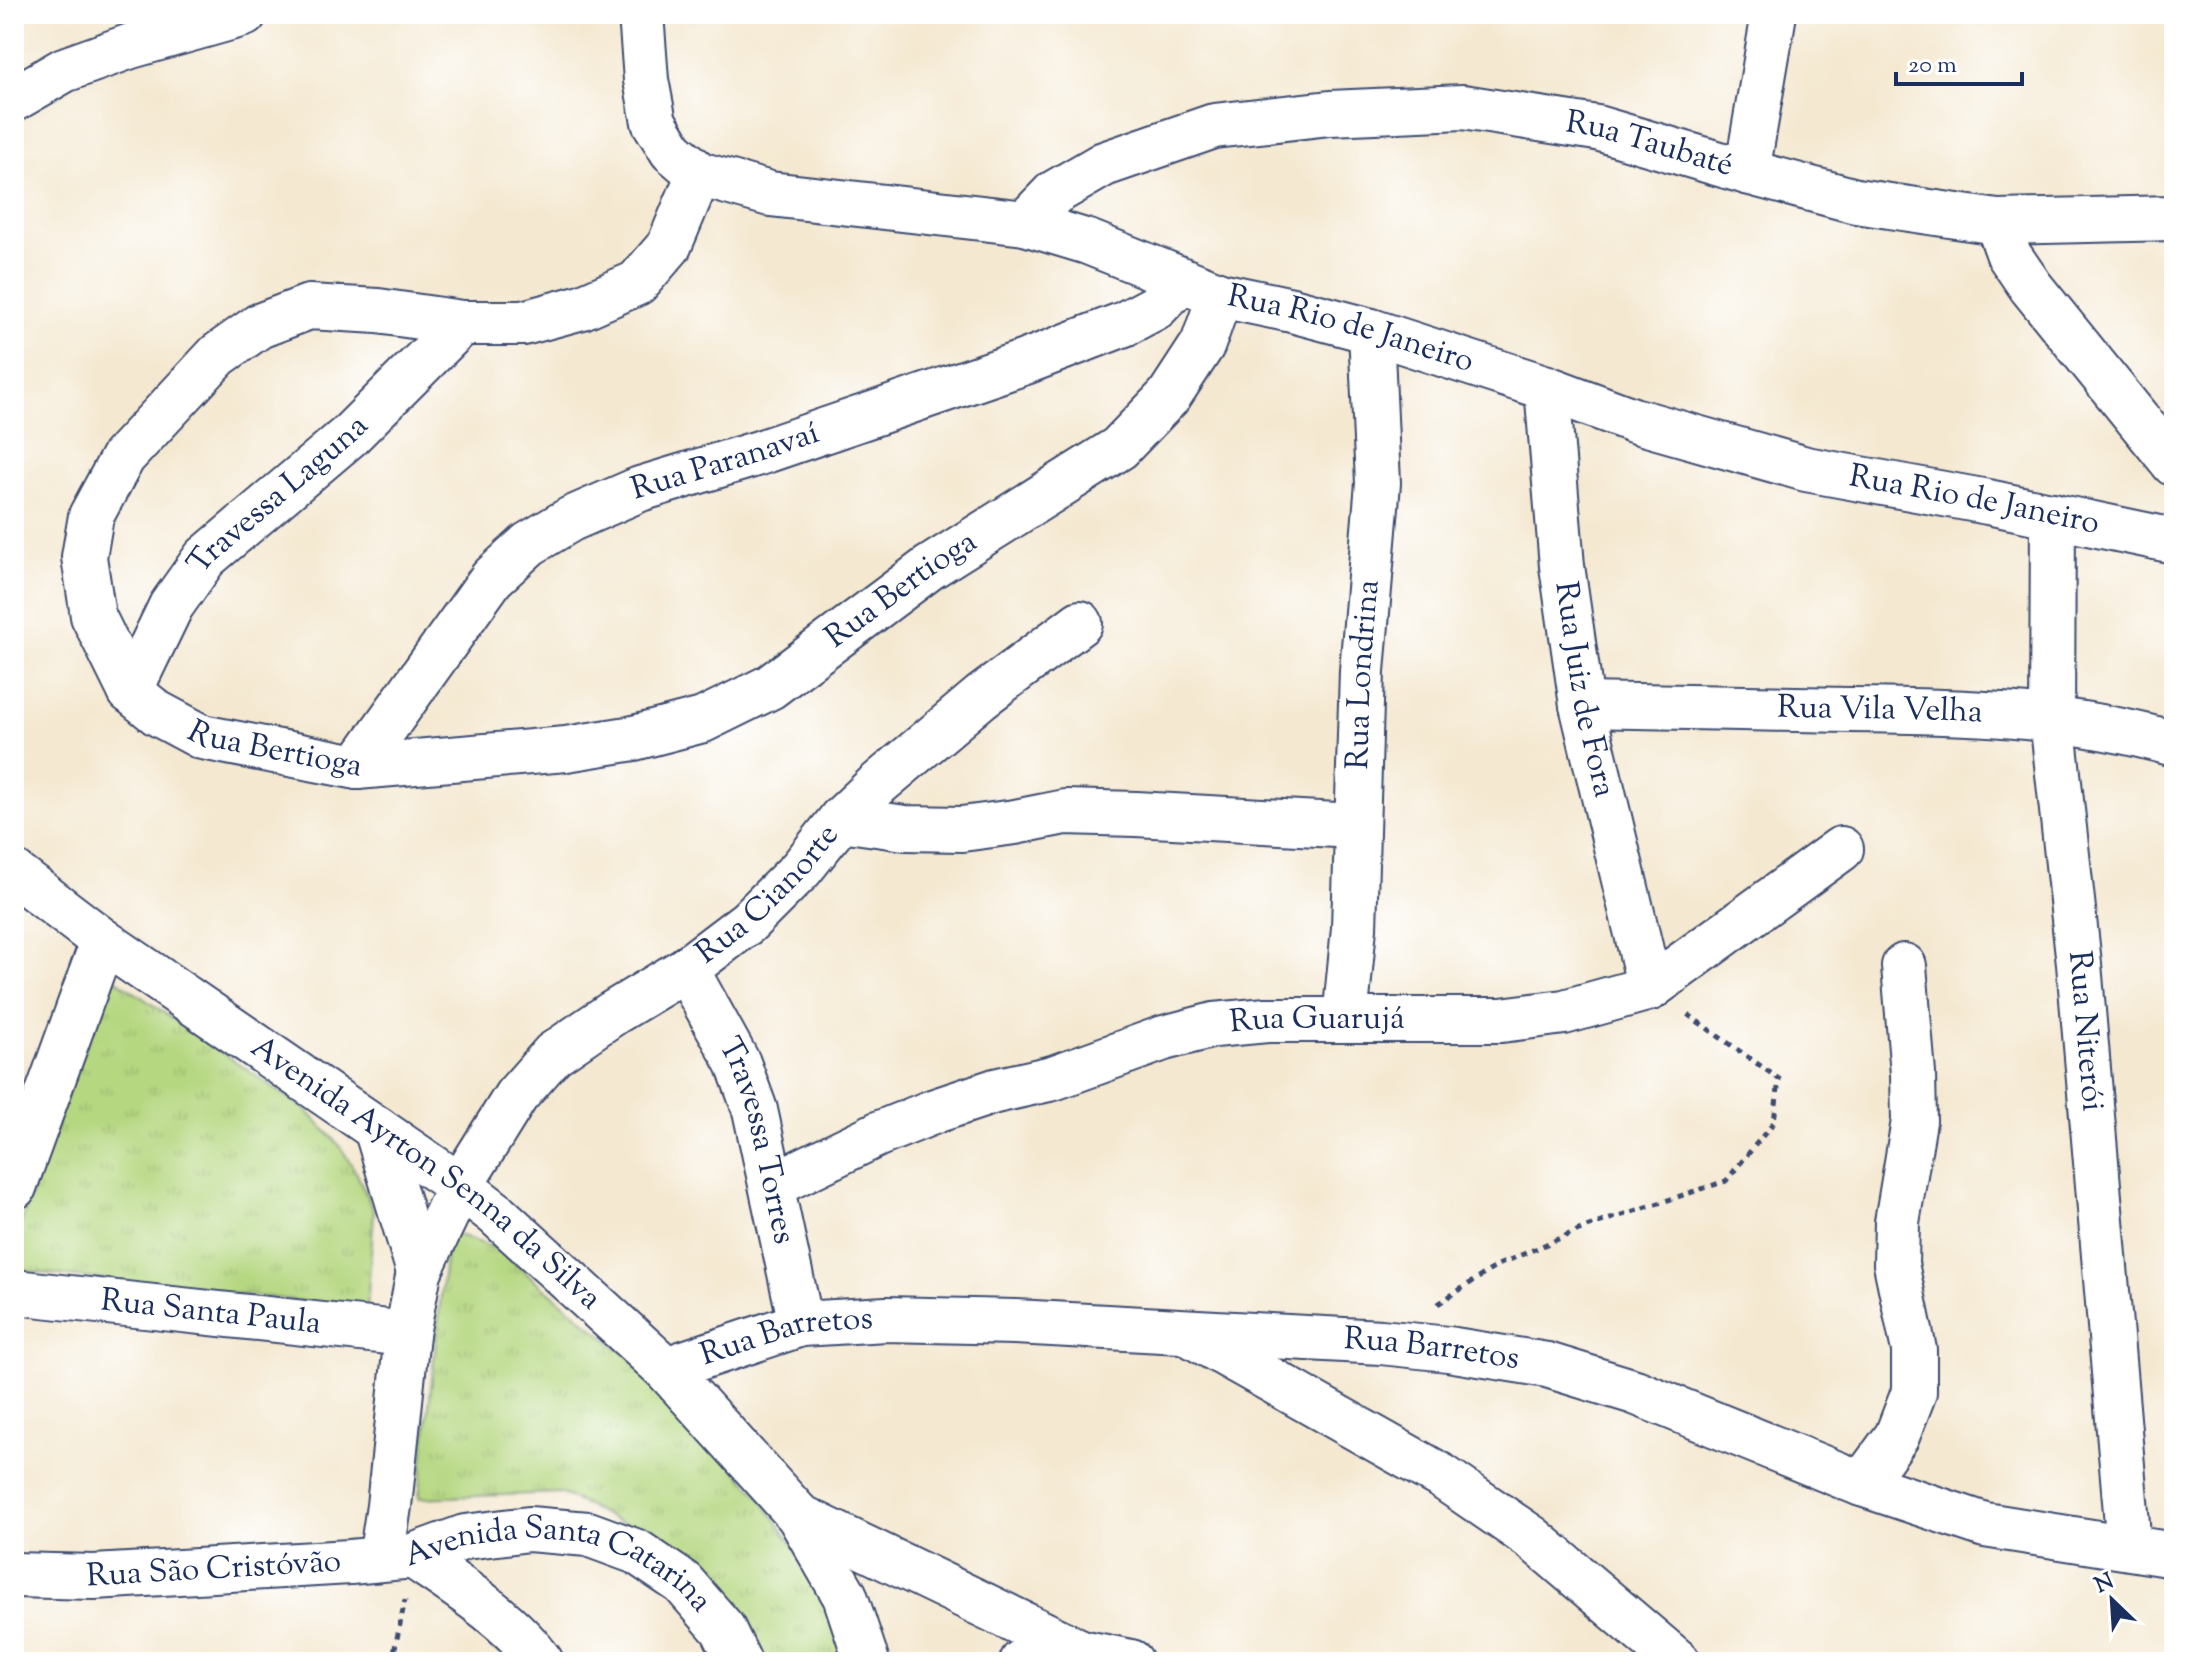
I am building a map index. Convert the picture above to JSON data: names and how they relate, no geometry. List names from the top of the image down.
{
  "streets": {
    "street": [
      "Rua Taubaté",
      "Rua Rio de Janeiro",
      "Rua Paranavaí",
      "Travessa Laguna",
      "Rua Bertioga",
      "Rua Londrina",
      "Rua Juiz de Fora",
      "Rua Vila Velha",
      "Rua Cianorte",
      "Rua Guarujá",
      "Rua Niterói",
      "Travessa Torres",
      "Avenida Ayrton Senna da Silva",
      "Rua Santa Paula",
      "Rua Barretos",
      "Rua São Cristóvão",
      "Avenida Santa Catarina"
    ]
  },
  "crossings": [
    ["Rua Taubaté", "Rua Rio de Janeiro"],
    ["Rua Rio de Janeiro", "Rua Paranavaí"],
    ["Rua Rio de Janeiro", "Rua Bertioga"],
    ["Rua Rio de Janeiro", "Rua Londrina"],
    ["Rua Rio de Janeiro", "Rua Juiz de Fora"],
    ["Rua Rio de Janeiro", "Rua Niterói"],
    ["Rua Paranavaí", "Rua Bertioga"],
    ["Travessa Laguna", "Rua Bertioga"],
    ["Rua Londrina", "Rua Cianorte"],
    ["Rua Londrina", "Rua Guarujá"],
    ["Rua Juiz de Fora", "Rua Vila Velha"],
    ["Rua Juiz de Fora", "Rua Guarujá"],
    ["Rua Vila Velha", "Rua Niterói"],
    ["Rua Cianorte", "Travessa Torres"],
    ["Rua Cianorte", "Avenida Ayrton Senna da Silva"],
    ["Rua Guarujá", "Travessa Torres"],
    ["Rua Niterói", "Rua Barretos"],
    ["Travessa Torres", "Rua Barretos"],
    ["Avenida Ayrton Senna da Silva", "Rua Barretos"],
    ["Rua São Cristóvão", "Avenida Santa Catarina"]
  ],
  "scale_bar": "20 m",
  "north": "top left"
}
